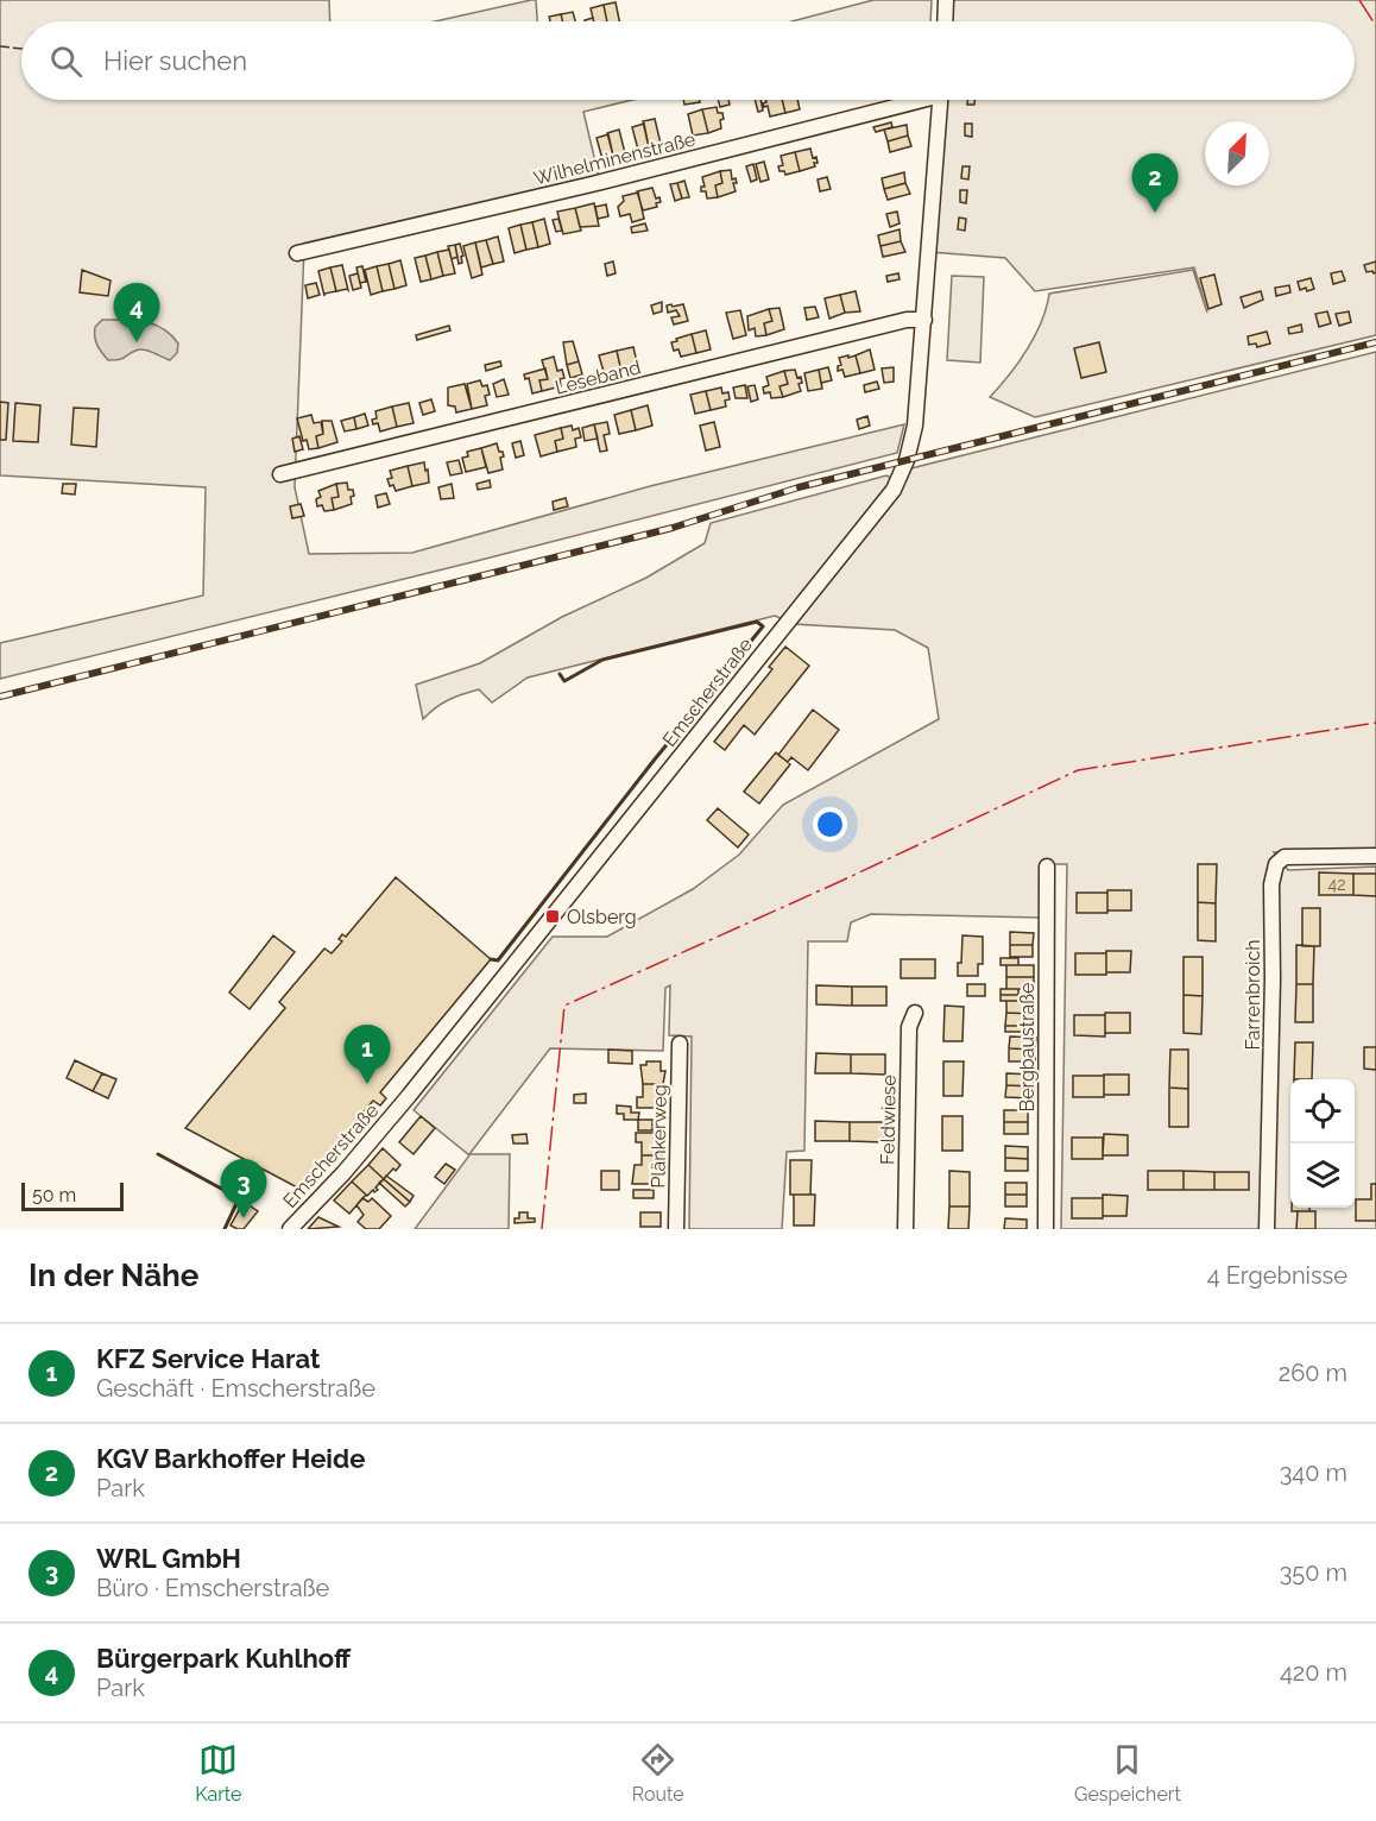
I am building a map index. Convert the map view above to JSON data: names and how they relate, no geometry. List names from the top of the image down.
{
  "streets": {
    "street": [
      "Wilhelminenstraße",
      "Leseband",
      "Emscherstraße",
      "Farrenbroich",
      "Bergbaustraße",
      "Feldwiese",
      "Plänkerweg"
    ]
  },
  "crossings": [
    ["Leseband", "Emscherstraße"]
  ],
  "places": {
    "transit": ["Olsberg"]
  },
  "house_numbers": ["42"],
  "scale_bar": "50 m",
  "north": "top right",
  "page": {
    "search": "Hier suchen",
    "pins": [
      "2",
      "4",
      "1",
      "3"
    ],
    "scale": "50 m",
    "heading": ["In der Nähe", "4 Ergebnisse"],
    "list": [
      {
        "mark": "1",
        "name": "KFZ Service Harat",
        "note": "Geschäft · Emscherstraße",
        "value": "260 m"
      },
      {
        "mark": "2",
        "name": "KGV Barkhoffer Heide",
        "note": "Park",
        "value": "340 m"
      },
      {
        "mark": "3",
        "name": "WRL GmbH",
        "note": "Büro · Emscherstraße",
        "value": "350 m"
      },
      {
        "mark": "4",
        "name": "Bürgerpark Kuhlhoff",
        "note": "Park",
        "value": "420 m"
      }
    ],
    "nav": ["Karte", "Route", "Gespeichert"]
  }
}
